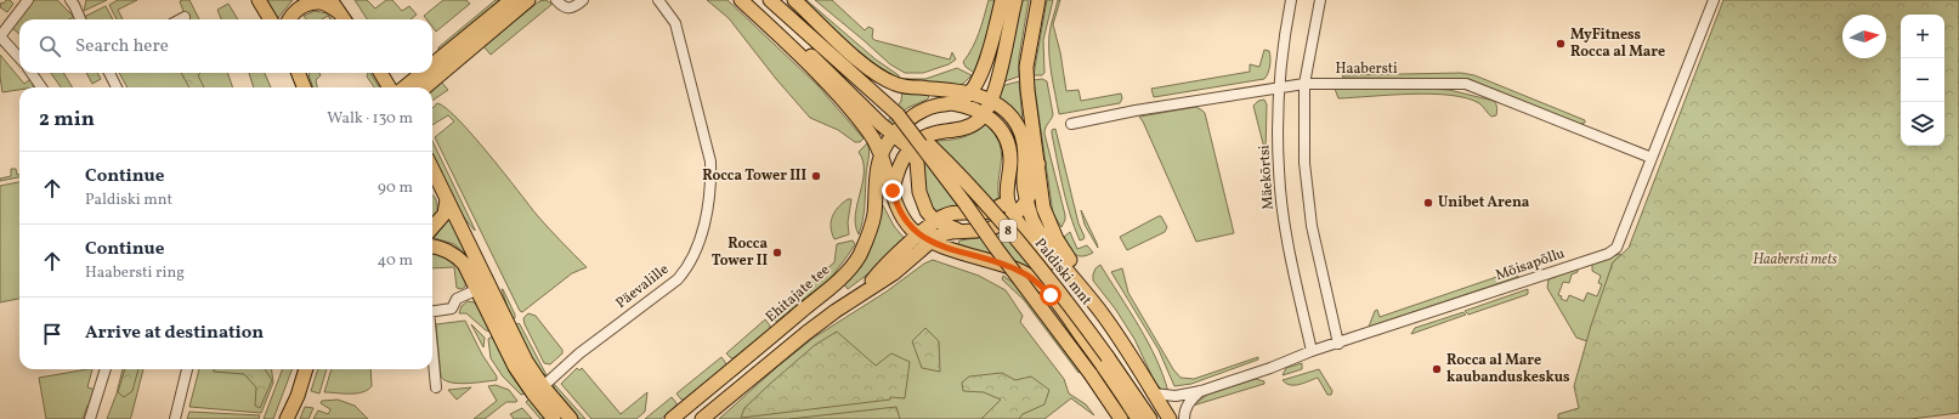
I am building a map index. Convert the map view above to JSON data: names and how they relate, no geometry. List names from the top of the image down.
{
  "streets": {
    "main road": ["8", "Paldiski mnt", "Ehitajate tee"],
    "street": [
      "Haabersti",
      "Mäekõrtsi",
      "Mõisapõllu",
      "Päevalille"
    ]
  },
  "crossings": [
    ["Haabersti", "Mäekõrtsi"],
    ["Haabersti", "Mõisapõllu"],
    ["Mäekõrtsi", "Mõisapõllu"],
    ["Mõisapõllu", "Paldiski mnt"]
  ],
  "parks": ["Haabersti mets"],
  "places": [
    "MyFitness Rocca al Mare",
    "Rocca Tower III",
    "Unibet Arena",
    "Rocca Tower II",
    "Rocca al Mare kaubanduskeskus"
  ],
  "north": "right",
  "page": {
    "map_buttons": ["+", "−"],
    "search": "Search here",
    "heading": ["2 min", "Walk · 130 m"],
    "list": [
      ["Continue", "Paldiski mnt", "90 m"],
      ["Continue", "Haabersti ring", "40 m"],
      "Arrive at destination"
    ]
  }
}
